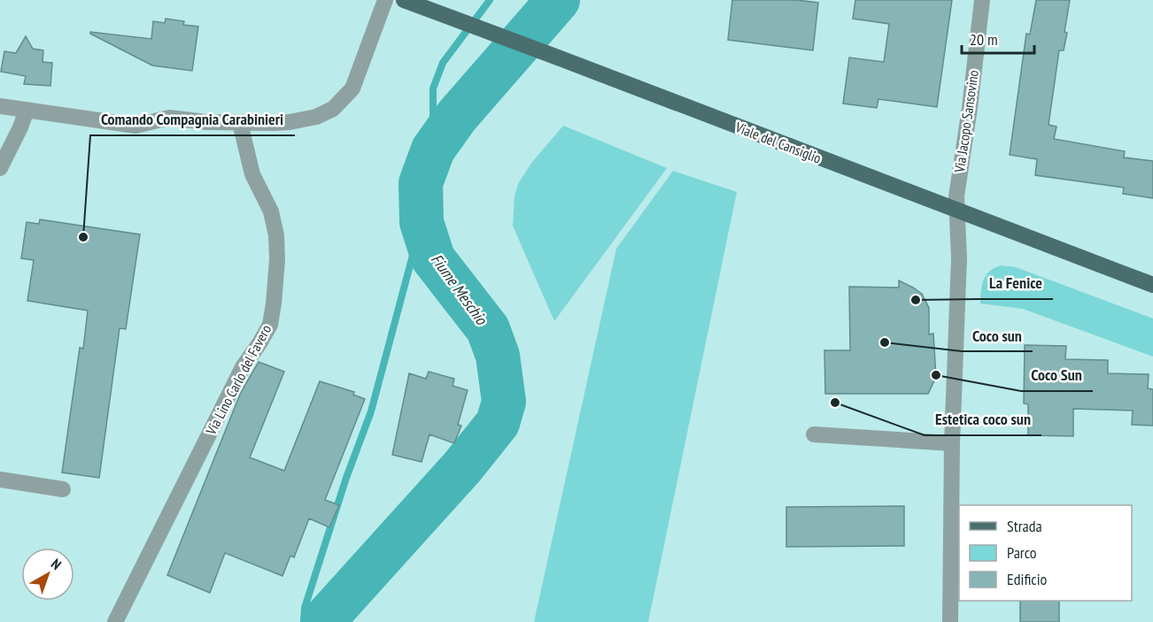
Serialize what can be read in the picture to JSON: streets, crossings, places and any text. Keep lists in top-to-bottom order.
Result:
{
  "streets": {
    "main road": ["Viale del Cansiglio"],
    "street": ["Via Jacopo Sansovino", "Via Lino Carlo del Favero"]
  },
  "crossings": [
    ["Via Jacopo Sansovino", "Viale del Cansiglio"]
  ],
  "water": ["Fiume Meschio"],
  "places": [
    "Comando Compagnia Carabinieri",
    "La Fenice",
    "Coco sun",
    "Coco Sun",
    "Estetica coco sun"
  ],
  "legend": ["Strada", "Parco", "Edificio"],
  "scale_bar": "20 m",
  "north": "top right"
}
